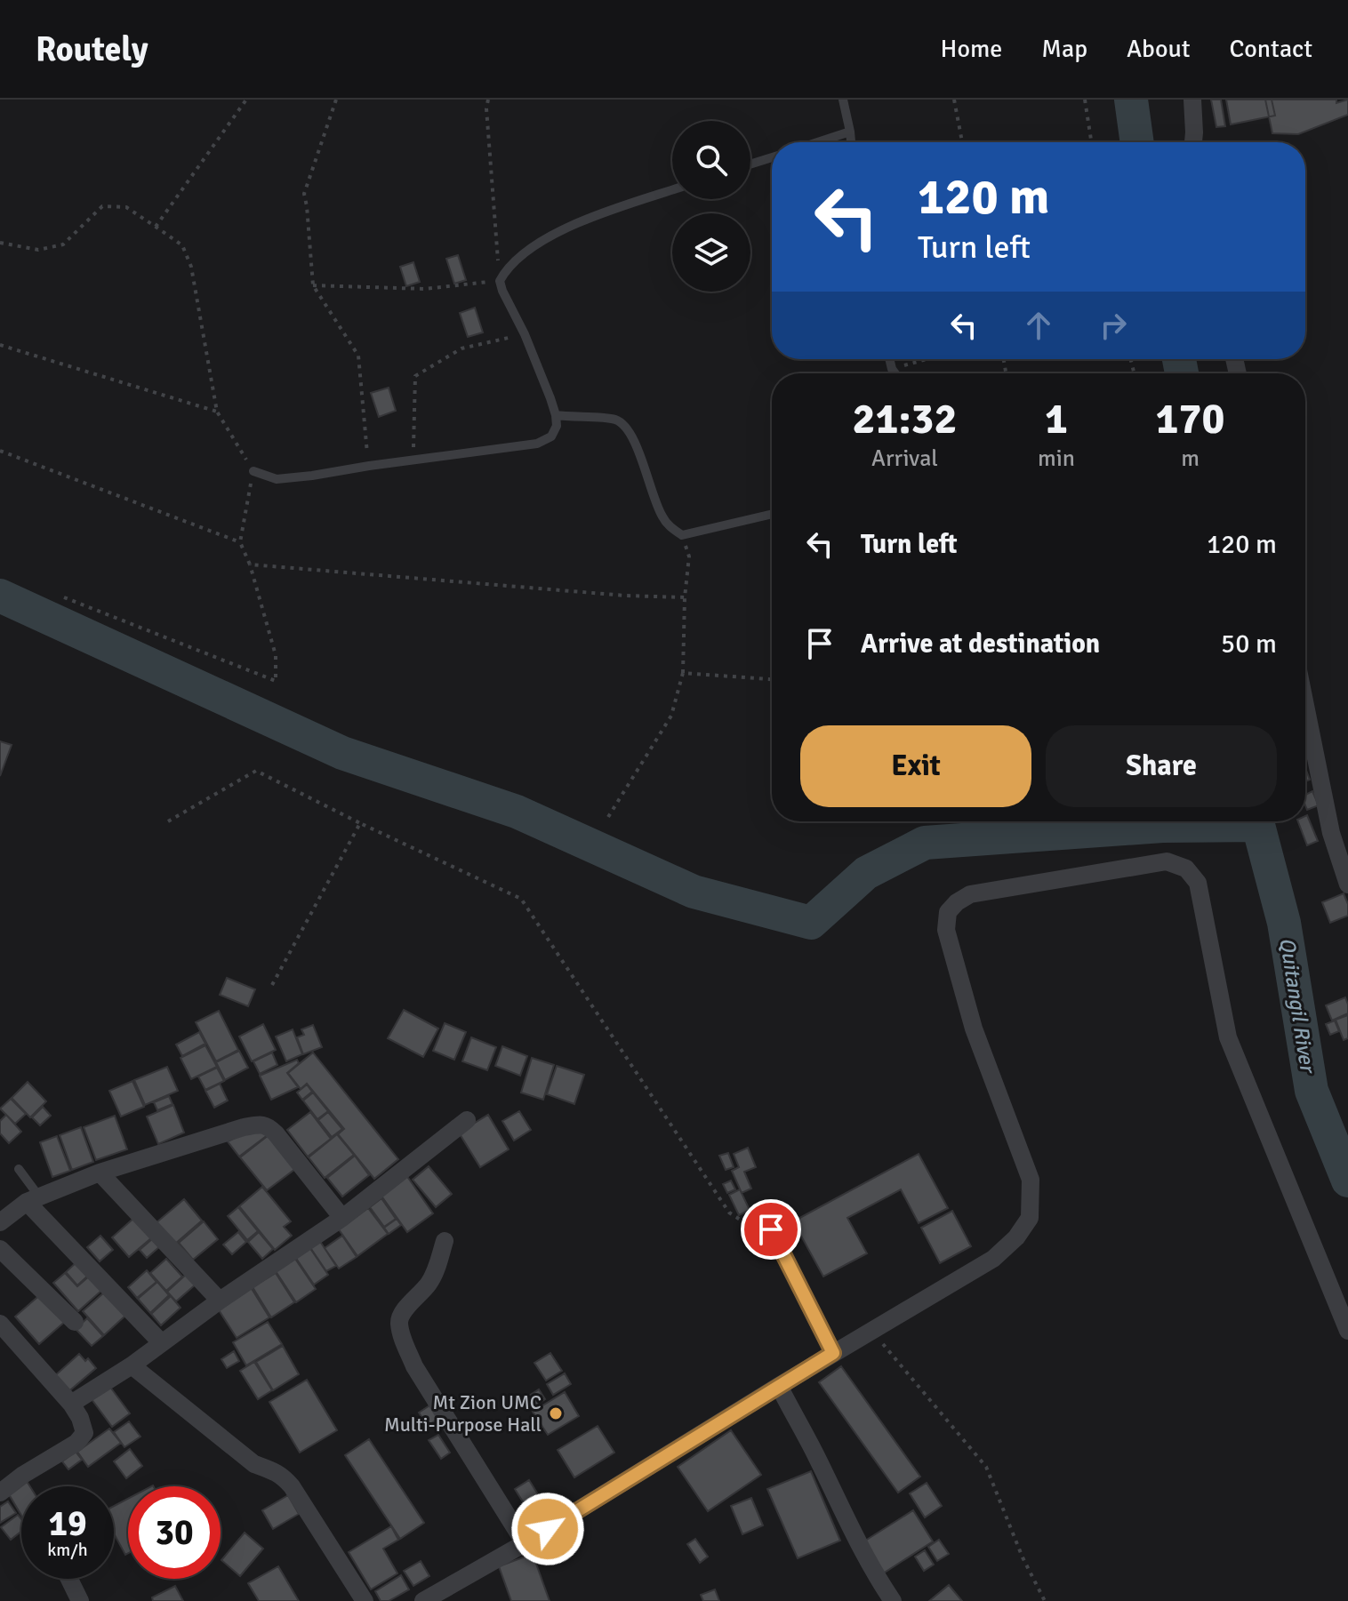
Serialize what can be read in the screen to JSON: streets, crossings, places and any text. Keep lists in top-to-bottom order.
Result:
{
  "water": ["Quitangil River"],
  "places": ["Mt Zion UMC Multi-Purpose Hall"],
  "page": {
    "header": "Routely",
    "nav": [
      "Home",
      "Map",
      "About",
      "Contact"
    ],
    "turn": ["120 m", "Turn left"],
    "eta": [
      "21:32",
      "Arrival",
      "1",
      "min",
      "170",
      "m"
    ],
    "list": [
      {
        "name": "Turn left",
        "value": "120 m"
      },
      {
        "name": "Arrive at destination",
        "value": "50 m"
      }
    ],
    "buttons": ["Exit", "Share"],
    "speed": "19 km/h",
    "limit": "30"
  }
}
